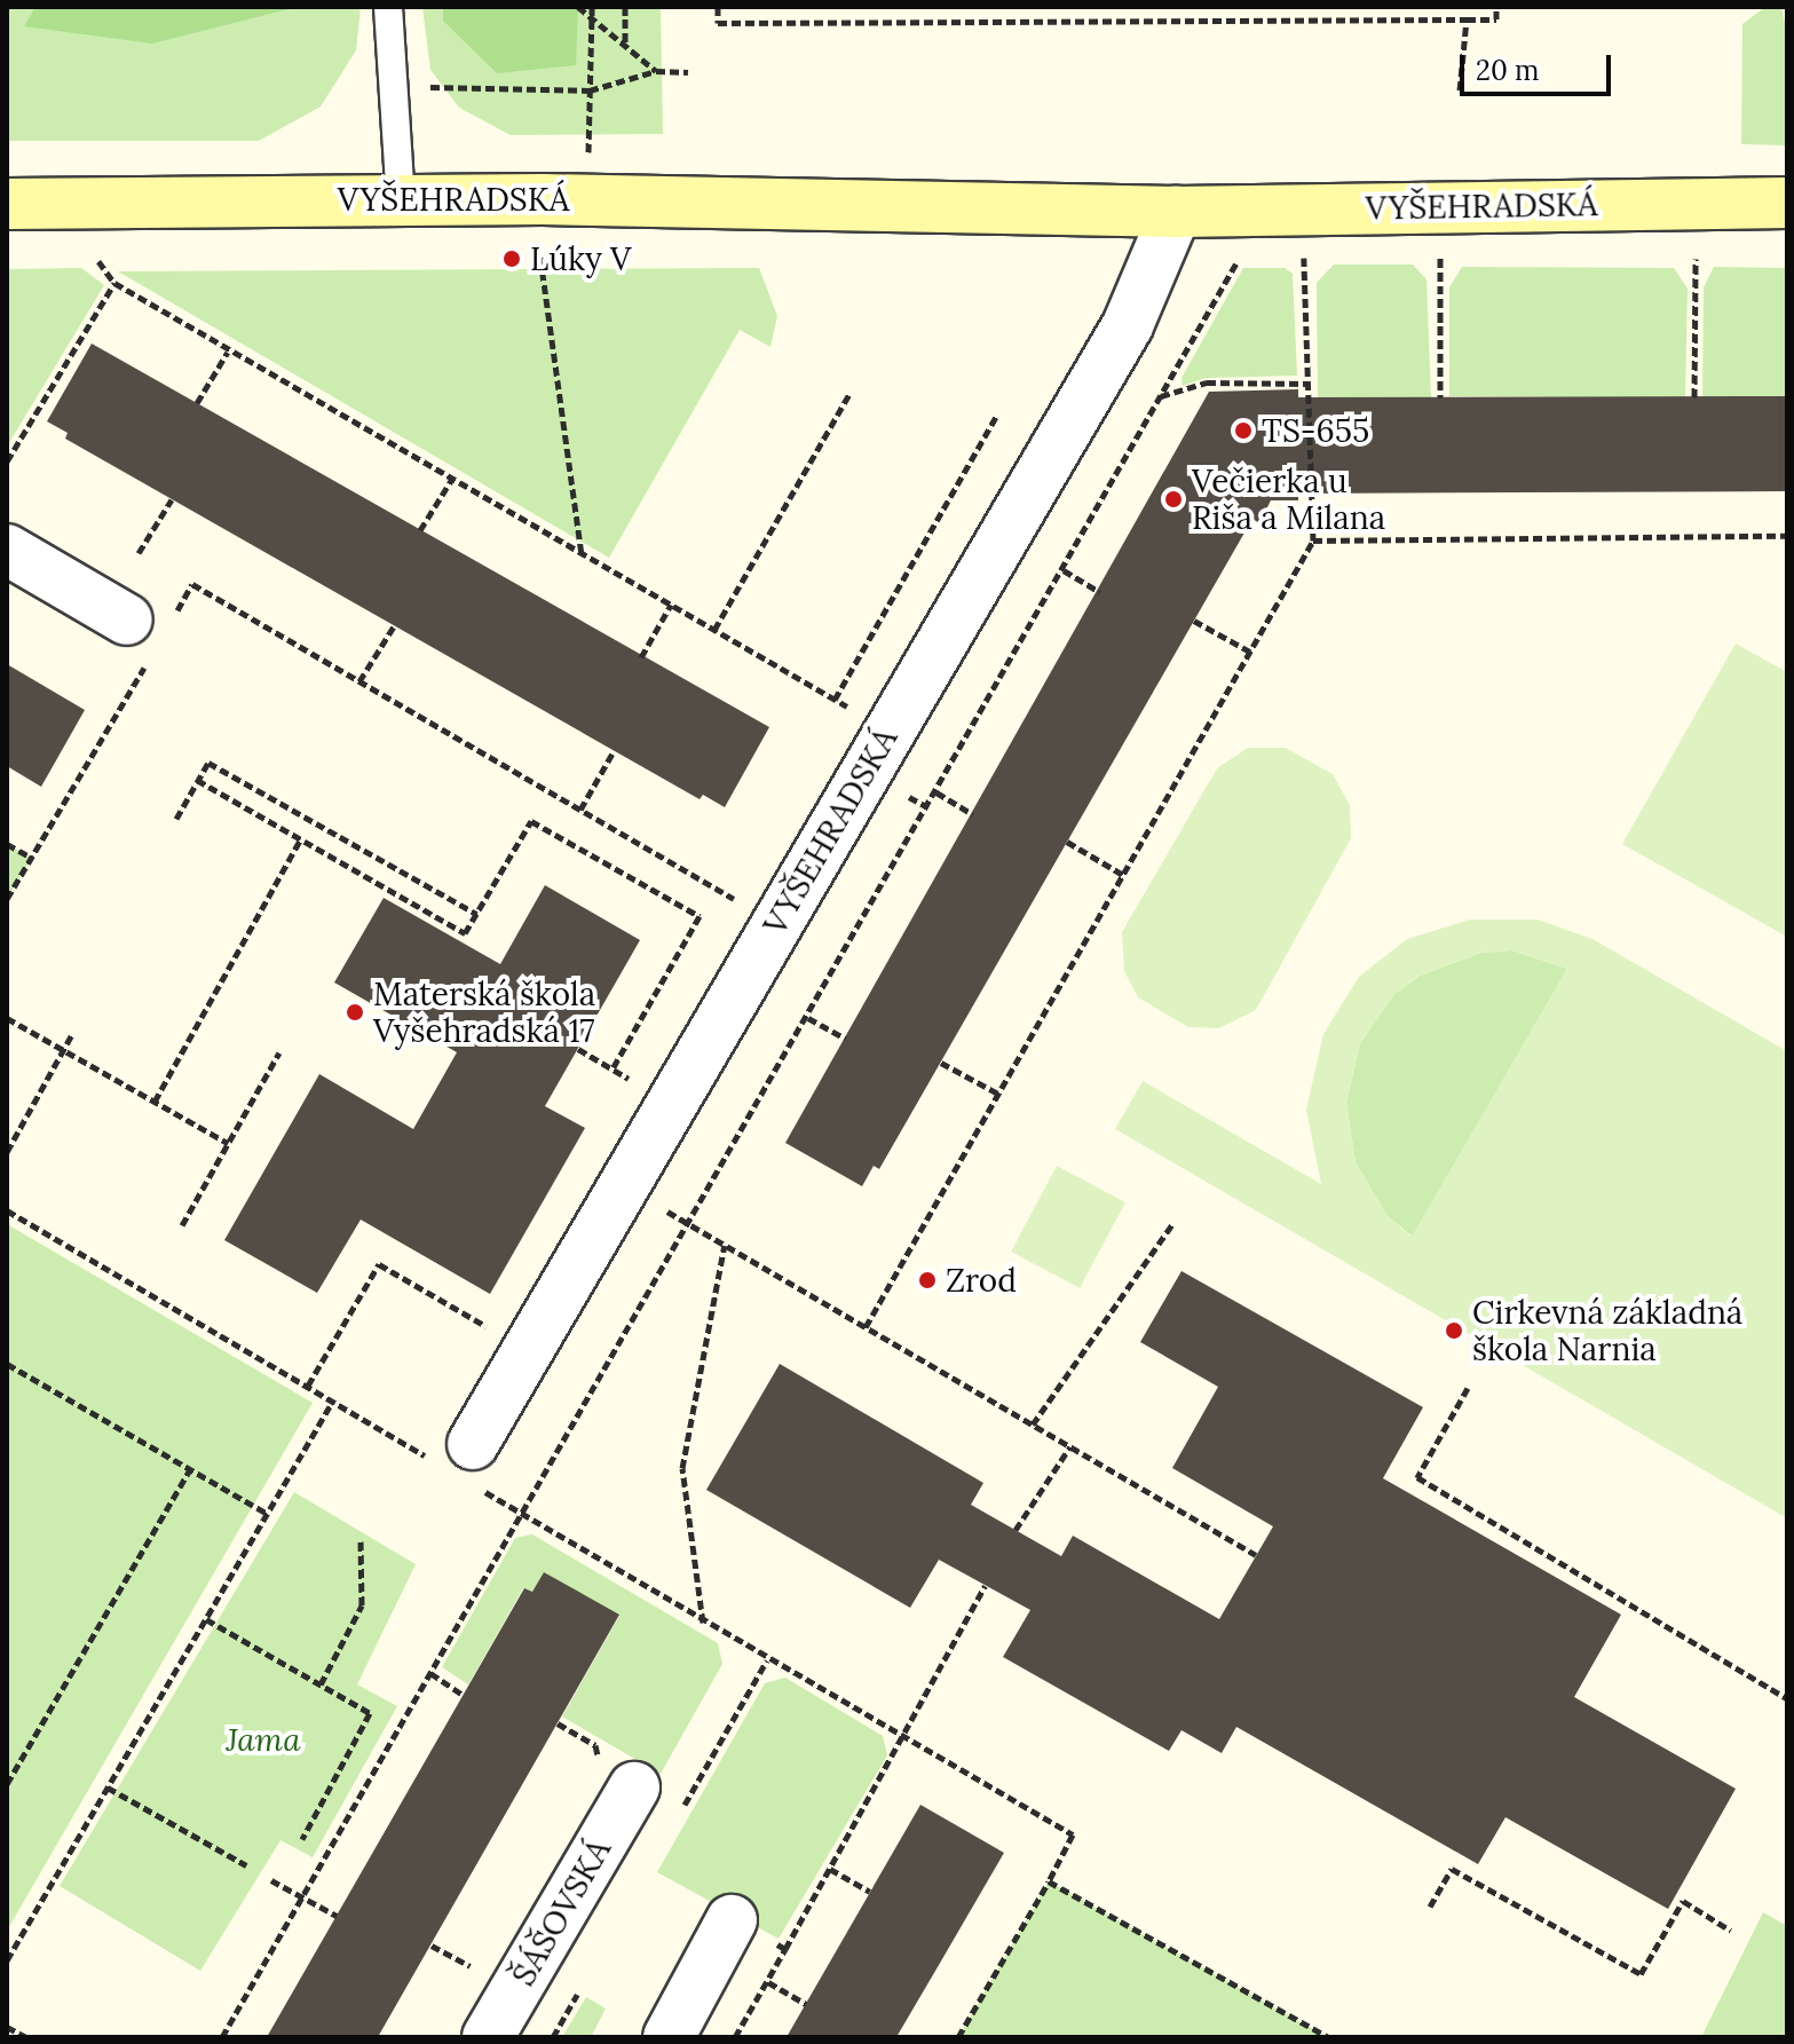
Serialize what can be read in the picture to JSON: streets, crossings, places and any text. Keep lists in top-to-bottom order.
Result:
{
  "streets": {
    "street": ["VYŠEHRADSKÁ", "ŠÁŠOVSKÁ"]
  },
  "parks": ["Jama"],
  "places": [
    "Lúky V",
    "TS-655",
    "Večierka u Riša a Milana",
    "Materská škola Vyšehradská 17",
    "Zrod",
    "Cirkevná základná škola Narnia"
  ],
  "scale_bar": "20 m"
}
